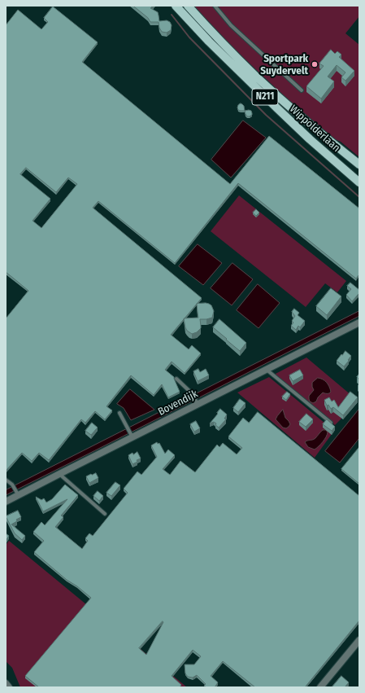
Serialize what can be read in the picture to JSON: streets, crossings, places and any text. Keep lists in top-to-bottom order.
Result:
{
  "streets": {
    "main road": ["N211", "Wippolderlaan"],
    "street": ["Bovendijk"]
  },
  "places": ["Sportpark Suydervelt"]
}
